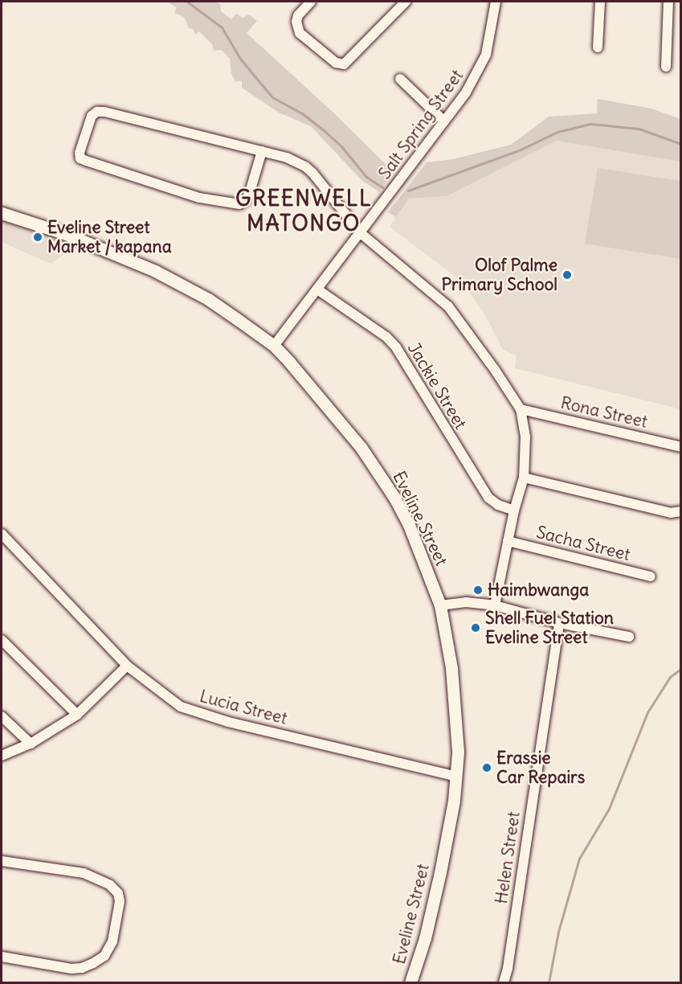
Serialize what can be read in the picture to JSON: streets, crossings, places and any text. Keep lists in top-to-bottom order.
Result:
{
  "streets": {
    "street": [
      "Salt Spring Street",
      "Jackie Street",
      "Rona Street",
      "Eveline Street",
      "Sacha Street",
      "Lucia Street",
      "Helen Street"
    ]
  },
  "crossings": [
    ["Salt Spring Street", "Jackie Street"],
    ["Salt Spring Street", "Eveline Street"],
    ["Eveline Street", "Lucia Street"]
  ],
  "districts": ["GREENWELL MATONGO"],
  "places": [
    "Eveline Street Market / kapana",
    "Olof Palme Primary School",
    "Haimbwanga",
    "Shell Fuel Station Eveline Street",
    "Erassie Car Repairs"
  ]
}
